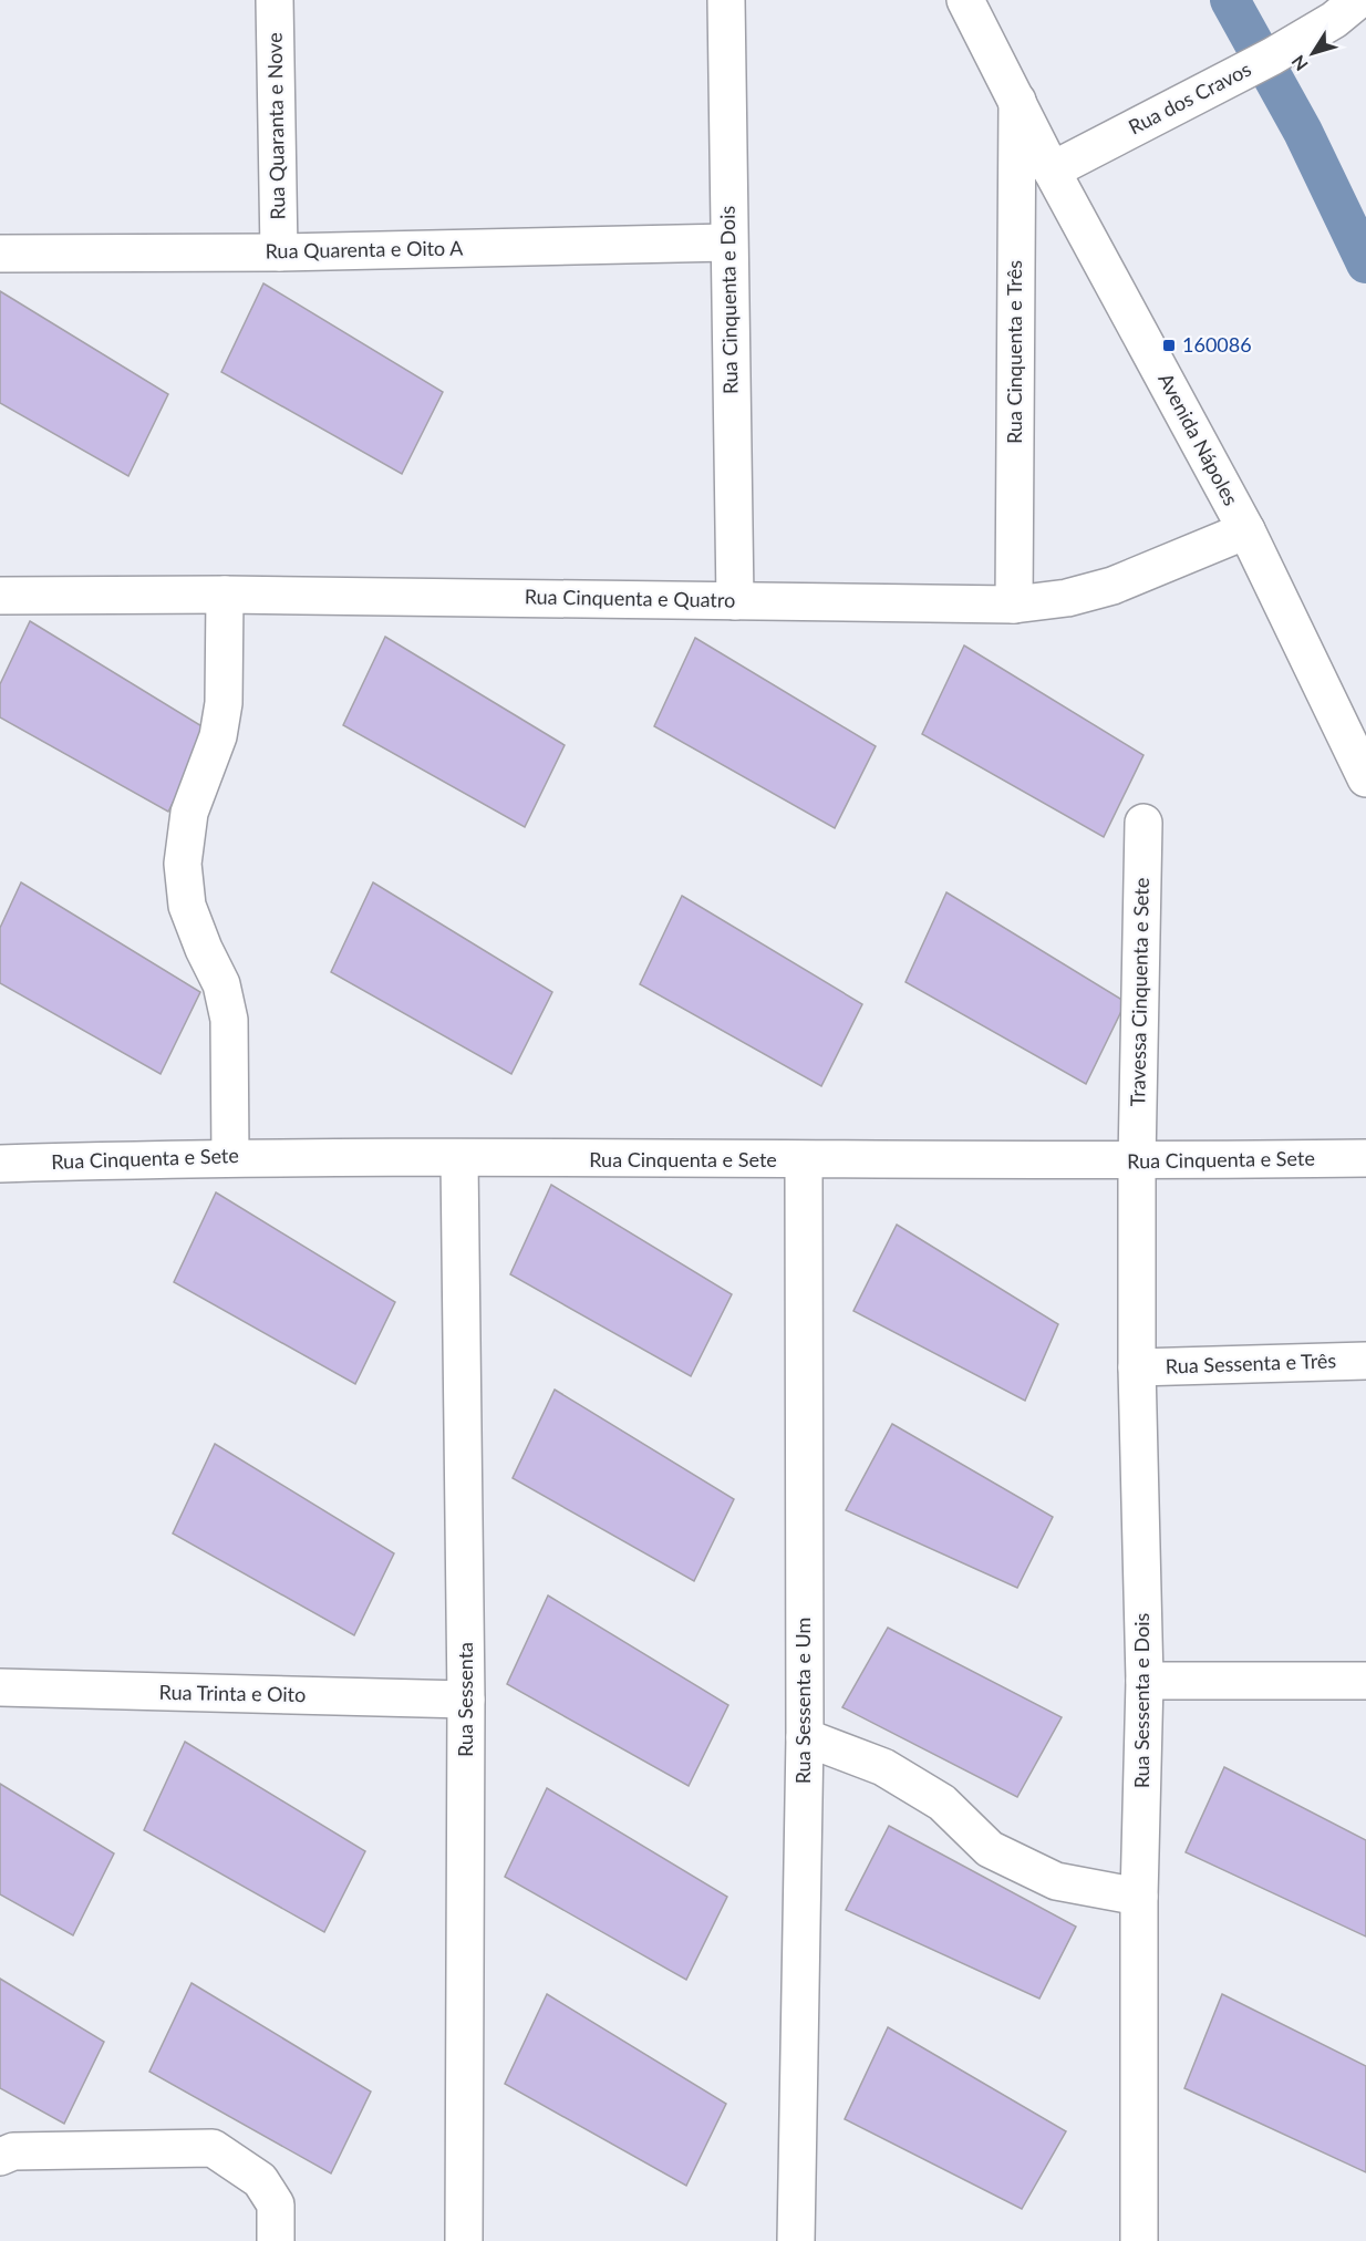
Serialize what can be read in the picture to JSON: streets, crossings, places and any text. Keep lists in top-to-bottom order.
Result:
{
  "streets": {
    "street": [
      "Rua dos Cravos",
      "Rua Quaranta e Nove",
      "Rua Quarenta e Oito A",
      "Rua Cinquenta e Dois",
      "Rua Cinquenta e Três",
      "Avenida Nápoles",
      "Rua Cinquenta e Quatro",
      "Travessa Cinquenta e Sete",
      "Rua Cinquenta e Sete",
      "Rua Sessenta e Três",
      "Rua Trinta e Oito",
      "Rua Sessenta",
      "Rua Sessenta e Um",
      "Rua Sessenta e Dois"
    ]
  },
  "crossings": [
    ["Rua dos Cravos", "Avenida Nápoles"],
    ["Rua Quaranta e Nove", "Rua Quarenta e Oito A"],
    ["Rua Quarenta e Oito A", "Rua Cinquenta e Dois"],
    ["Rua Cinquenta e Dois", "Rua Cinquenta e Quatro"],
    ["Rua Cinquenta e Três", "Avenida Nápoles"],
    ["Rua Cinquenta e Três", "Rua Cinquenta e Quatro"],
    ["Avenida Nápoles", "Rua Cinquenta e Quatro"],
    ["Travessa Cinquenta e Sete", "Rua Cinquenta e Sete"],
    ["Travessa Cinquenta e Sete", "Rua Sessenta e Dois"],
    ["Rua Cinquenta e Sete", "Rua Sessenta"],
    ["Rua Cinquenta e Sete", "Rua Sessenta e Um"],
    ["Rua Cinquenta e Sete", "Rua Sessenta e Dois"],
    ["Rua Sessenta e Três", "Rua Sessenta e Dois"],
    ["Rua Trinta e Oito", "Rua Sessenta"]
  ],
  "places": {
    "transit": ["160086"]
  },
  "north": "bottom left"
}
